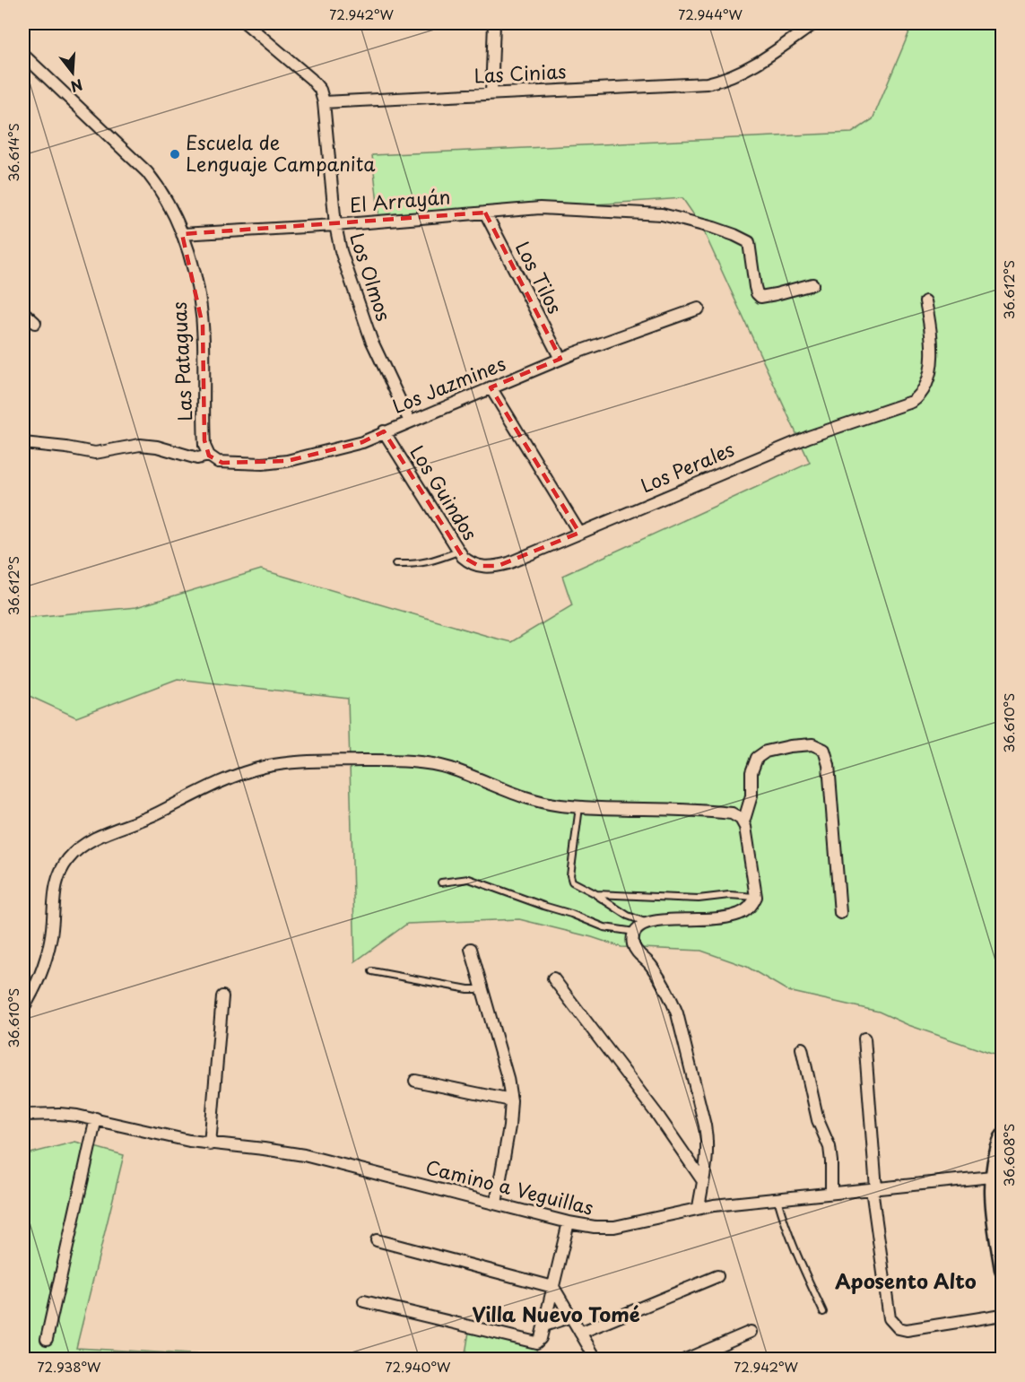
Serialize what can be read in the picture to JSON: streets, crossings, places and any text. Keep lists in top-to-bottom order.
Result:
{
  "streets": {
    "street": [
      "Las Cinias",
      "El Arrayán",
      "Los Olmos",
      "Los Tilos",
      "Las Pataguas",
      "Los Jazmines",
      "Los Perales",
      "Los Guindos",
      "Camino a Veguillas"
    ]
  },
  "crossings": [
    ["Las Cinias", "Los Olmos"],
    ["El Arrayán", "Los Olmos"],
    ["El Arrayán", "Los Tilos"],
    ["El Arrayán", "Las Pataguas"],
    ["Los Olmos", "Los Jazmines"],
    ["Los Tilos", "Los Jazmines"],
    ["Las Pataguas", "Los Jazmines"],
    ["Los Jazmines", "Los Guindos"],
    ["Los Perales", "Los Guindos"]
  ],
  "districts": ["Aposento Alto", "Villa Nuevo Tomé"],
  "places": ["Escuela de Lenguaje Campanita"],
  "north": "bottom",
  "coordinates": [
    "72.942°W",
    "72.944°W",
    "36.614°S",
    "36.612°S",
    "36.610°S",
    "36.608°S",
    "72.938°W",
    "72.940°W"
  ]
}
